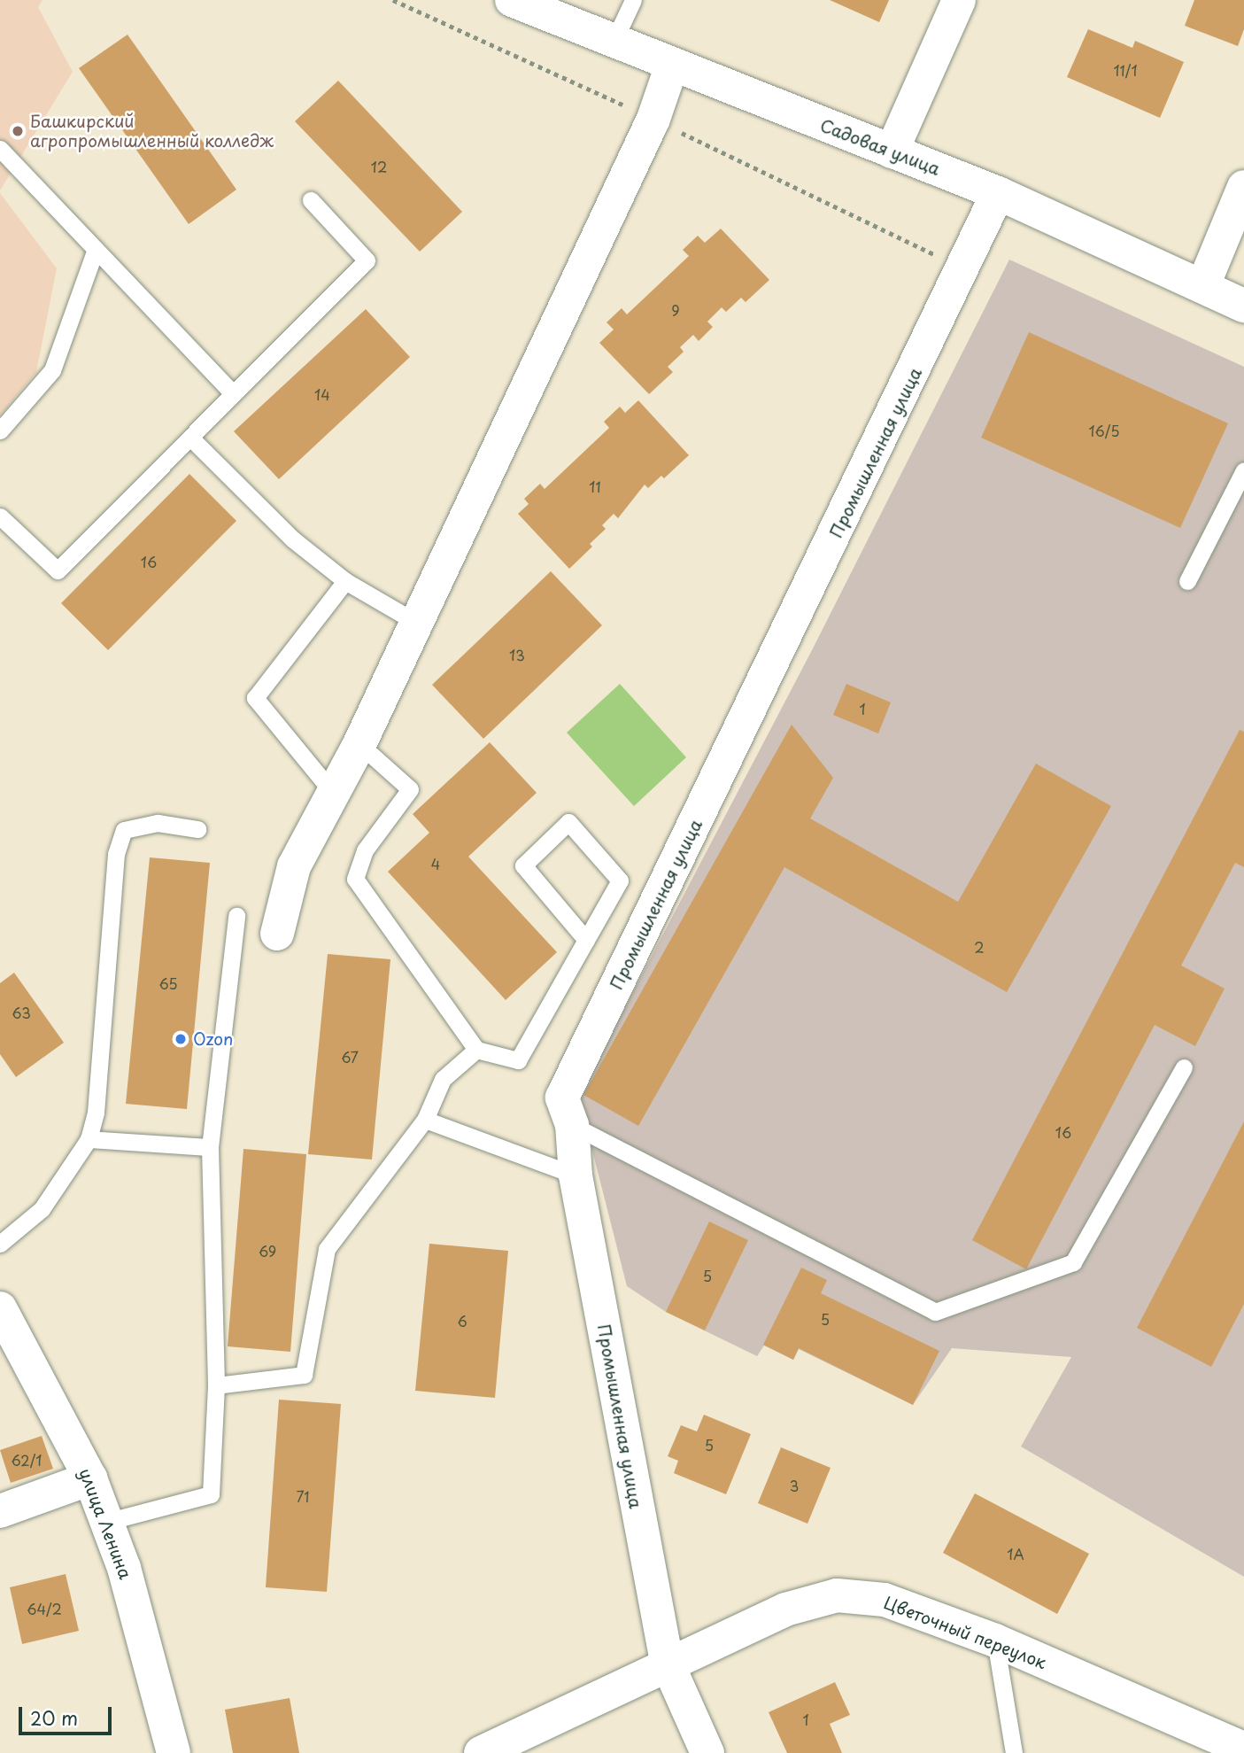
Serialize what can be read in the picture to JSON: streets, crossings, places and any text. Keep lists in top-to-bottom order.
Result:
{
  "streets": {
    "street": [
      "Садовая улица",
      "Промышленная улица",
      "улица Ленина",
      "Цветочный переулок"
    ]
  },
  "crossings": [
    ["Садовая улица", "Промышленная улица"],
    ["Промышленная улица", "Цветочный переулок"]
  ],
  "places": ["Башкирский агропромышленный колледж", "Ozon"],
  "house_numbers": [
    "11/1",
    "12",
    "9",
    "14",
    "16/5",
    "11",
    "16",
    "13",
    "1",
    "4",
    "2",
    "65",
    "63",
    "67",
    "16",
    "69",
    "5",
    "5",
    "6",
    "5",
    "62/1",
    "3",
    "71",
    "1А",
    "64/2",
    "1"
  ],
  "scale_bar": "20 m"
}
